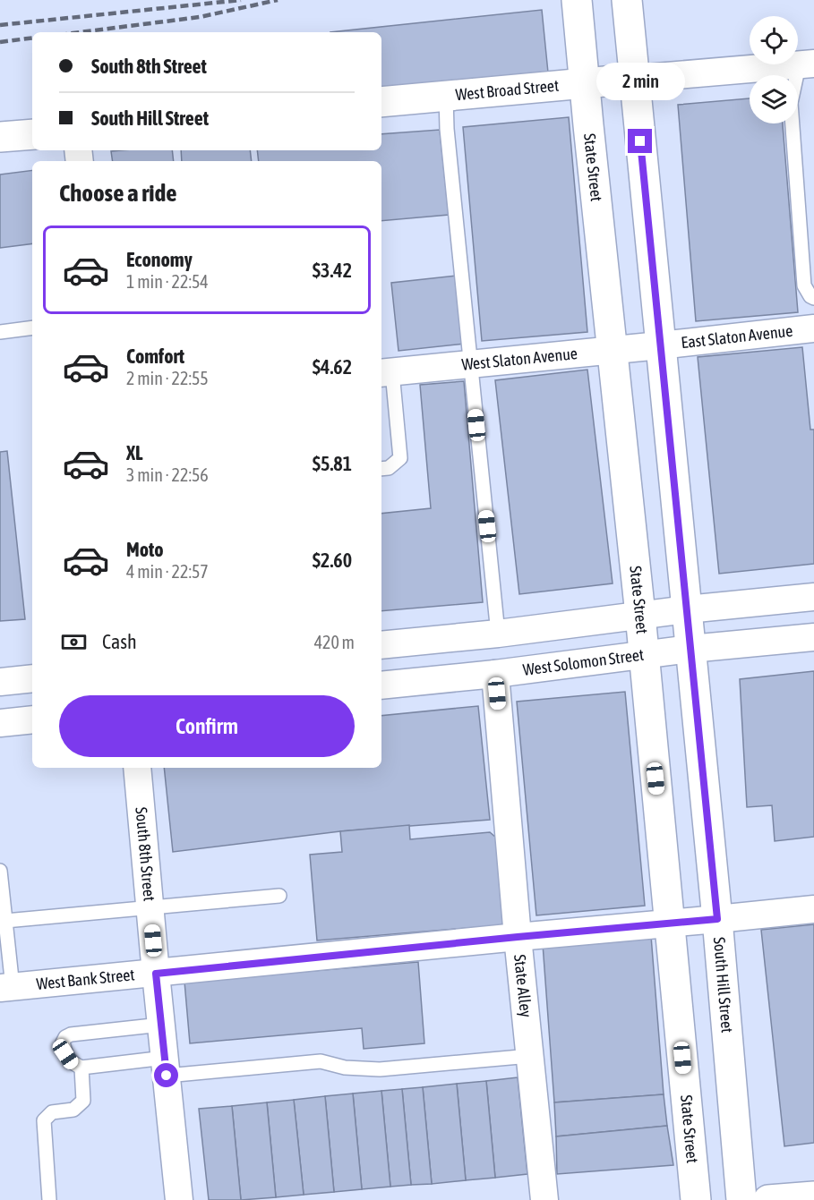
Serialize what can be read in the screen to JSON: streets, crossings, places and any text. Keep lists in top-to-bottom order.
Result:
{
  "streets": {
    "main road": ["West Broad Street", "State Street", "South Hill Street"],
    "street": [
      "East Slaton Avenue",
      "West Slaton Avenue",
      "West Solomon Street",
      "South 8th Street",
      "West Bank Street",
      "State Alley"
    ]
  },
  "crossings": [
    ["West Broad Street", "State Street"],
    ["West Broad Street", "South Hill Street"],
    ["State Street", "West Slaton Avenue"],
    ["State Street", "West Solomon Street"],
    ["State Street", "West Bank Street"],
    ["East Slaton Avenue", "West Slaton Avenue"],
    ["East Slaton Avenue", "South Hill Street"],
    ["West Slaton Avenue", "South Hill Street"],
    ["West Solomon Street", "South Hill Street"],
    ["West Solomon Street", "State Alley"],
    ["South 8th Street", "West Bank Street"],
    ["West Bank Street", "South Hill Street"],
    ["West Bank Street", "State Alley"]
  ],
  "page": {
    "banner": ["South 8th Street", "South Hill Street"],
    "bubble": "2 min",
    "heading": "Choose a ride",
    "list": [
      {
        "name": "Economy",
        "note": "1 min · 22:54",
        "value": "$3.42"
      },
      {
        "name": "Comfort",
        "note": "2 min · 22:55",
        "value": "$4.62"
      },
      {
        "name": "XL",
        "note": "3 min · 22:56",
        "value": "$5.81"
      },
      {
        "name": "Moto",
        "note": "4 min · 22:57",
        "value": "$2.60"
      }
    ],
    "pay": ["Cash", "420 m"],
    "buttons": "Confirm"
  }
}
